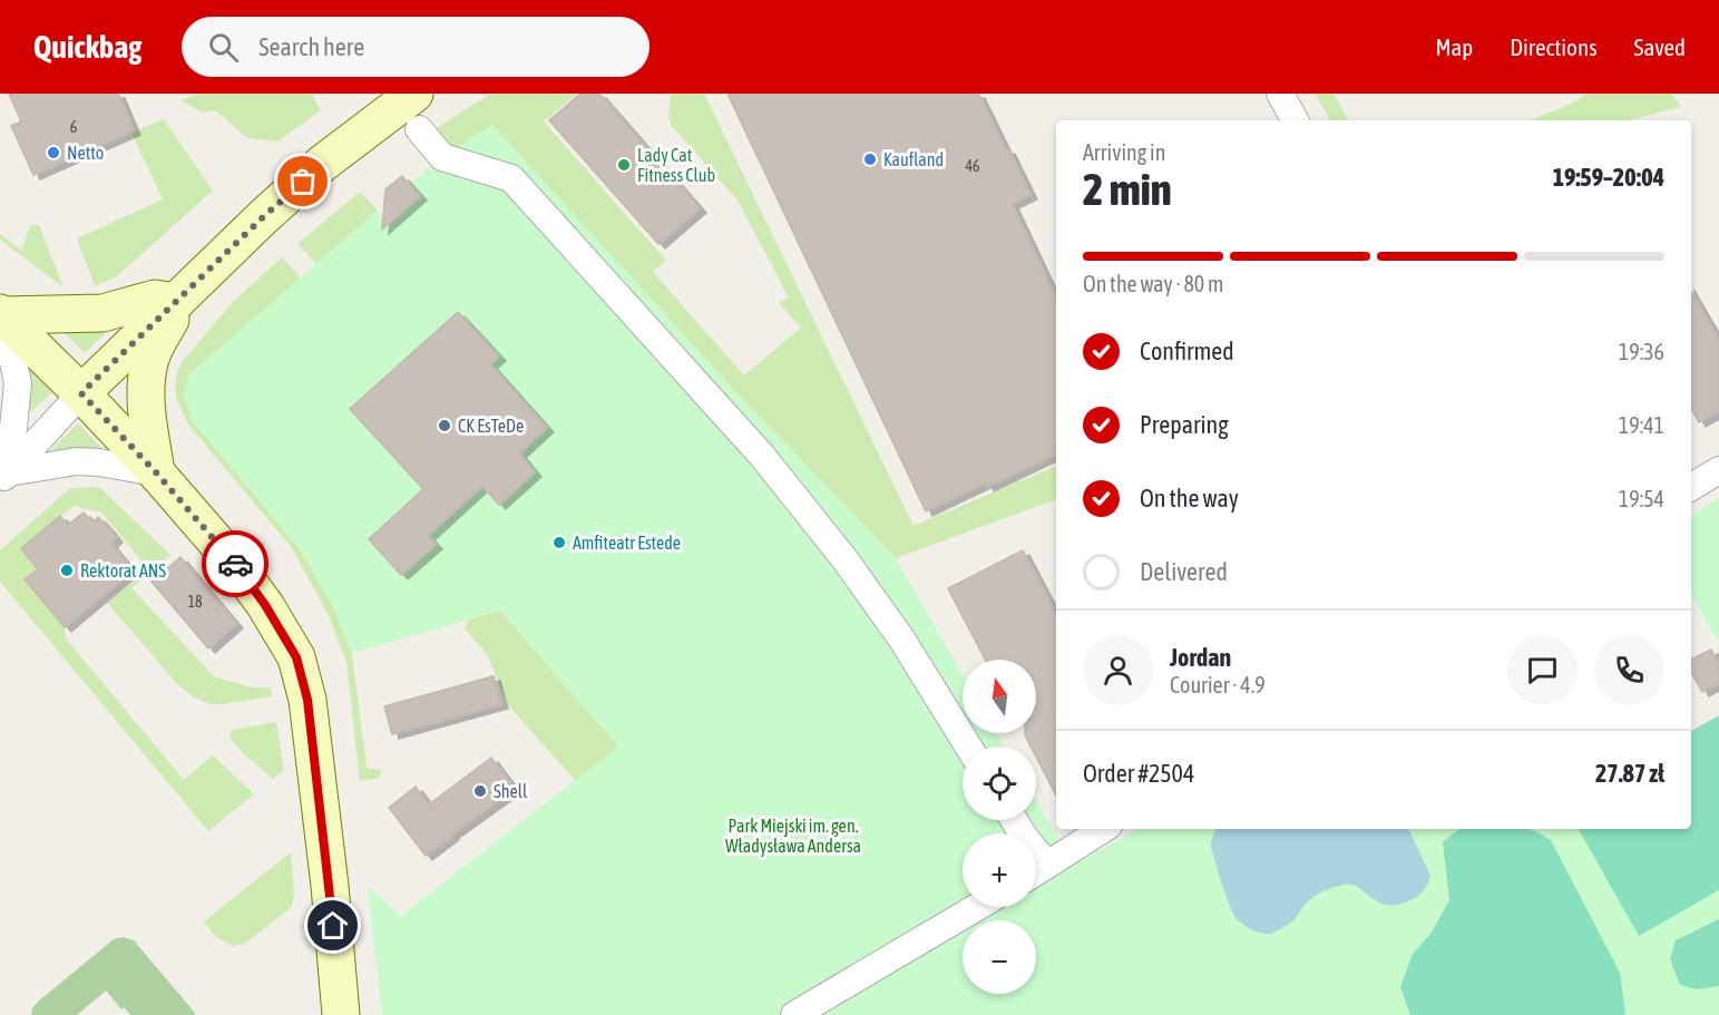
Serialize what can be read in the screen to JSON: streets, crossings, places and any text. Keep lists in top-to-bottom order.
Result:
{
  "parks": ["Park Miejski im. gen. Władysława Andersa"],
  "places": [
    "Netto",
    "Kaufland",
    "Lady Cat Fitness Club",
    "CK EsTeDe",
    "Amfiteatr Estede",
    "Rektorat ANS",
    "Shell"
  ],
  "house_numbers": ["6", "46", "18"],
  "north": "top",
  "page": {
    "header": "Quickbag",
    "search": "Search here",
    "nav": ["Map", "Directions", "Saved"],
    "heading": ["2 min", "Arriving in", "19:59–20:04"],
    "panel": [
      "Jordan",
      "Courier · 4.9",
      "Order #2504",
      "27.87 zł"
    ],
    "bar": "On the way · 80 m",
    "list": [
      ["Confirmed", "19:36"],
      ["Preparing", "19:41"],
      ["On the way", "19:54"],
      "Delivered"
    ],
    "map_buttons": ["+", "−"]
  }
}
